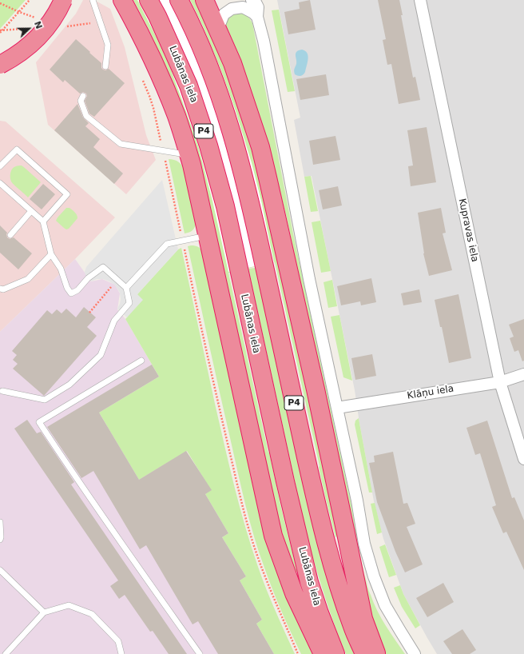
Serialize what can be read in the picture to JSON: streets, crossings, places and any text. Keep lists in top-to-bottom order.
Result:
{
  "streets": {
    "highway": ["Lubānas iela", "P4"],
    "street": ["Kupravas iela", "Klāņu iela"]
  },
  "crossings": [
    ["Kupravas iela", "Klāņu iela"]
  ],
  "north": "right"
}
